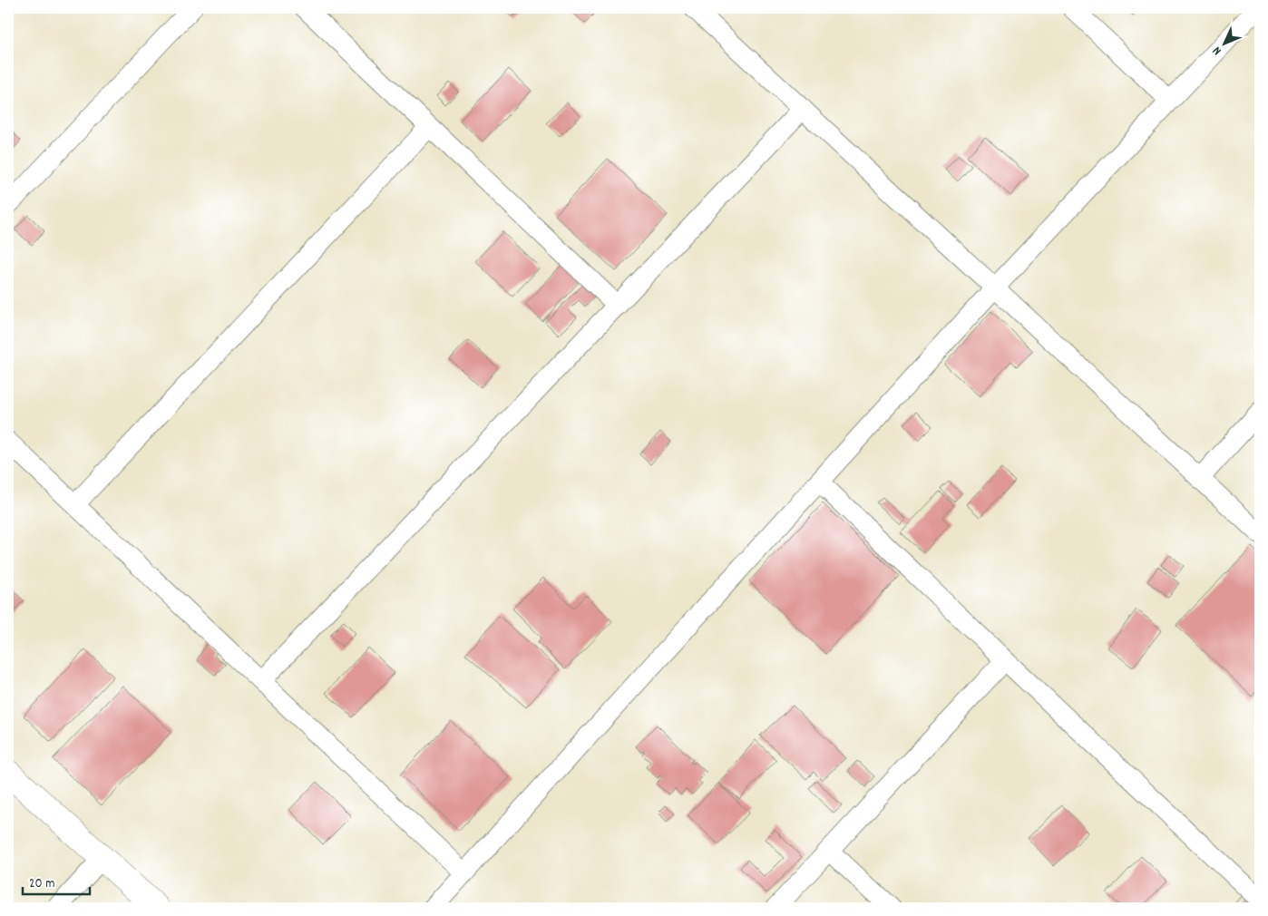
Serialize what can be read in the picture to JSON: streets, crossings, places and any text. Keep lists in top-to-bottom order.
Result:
{
  "scale_bar": "20 m",
  "north": "bottom left"
}
